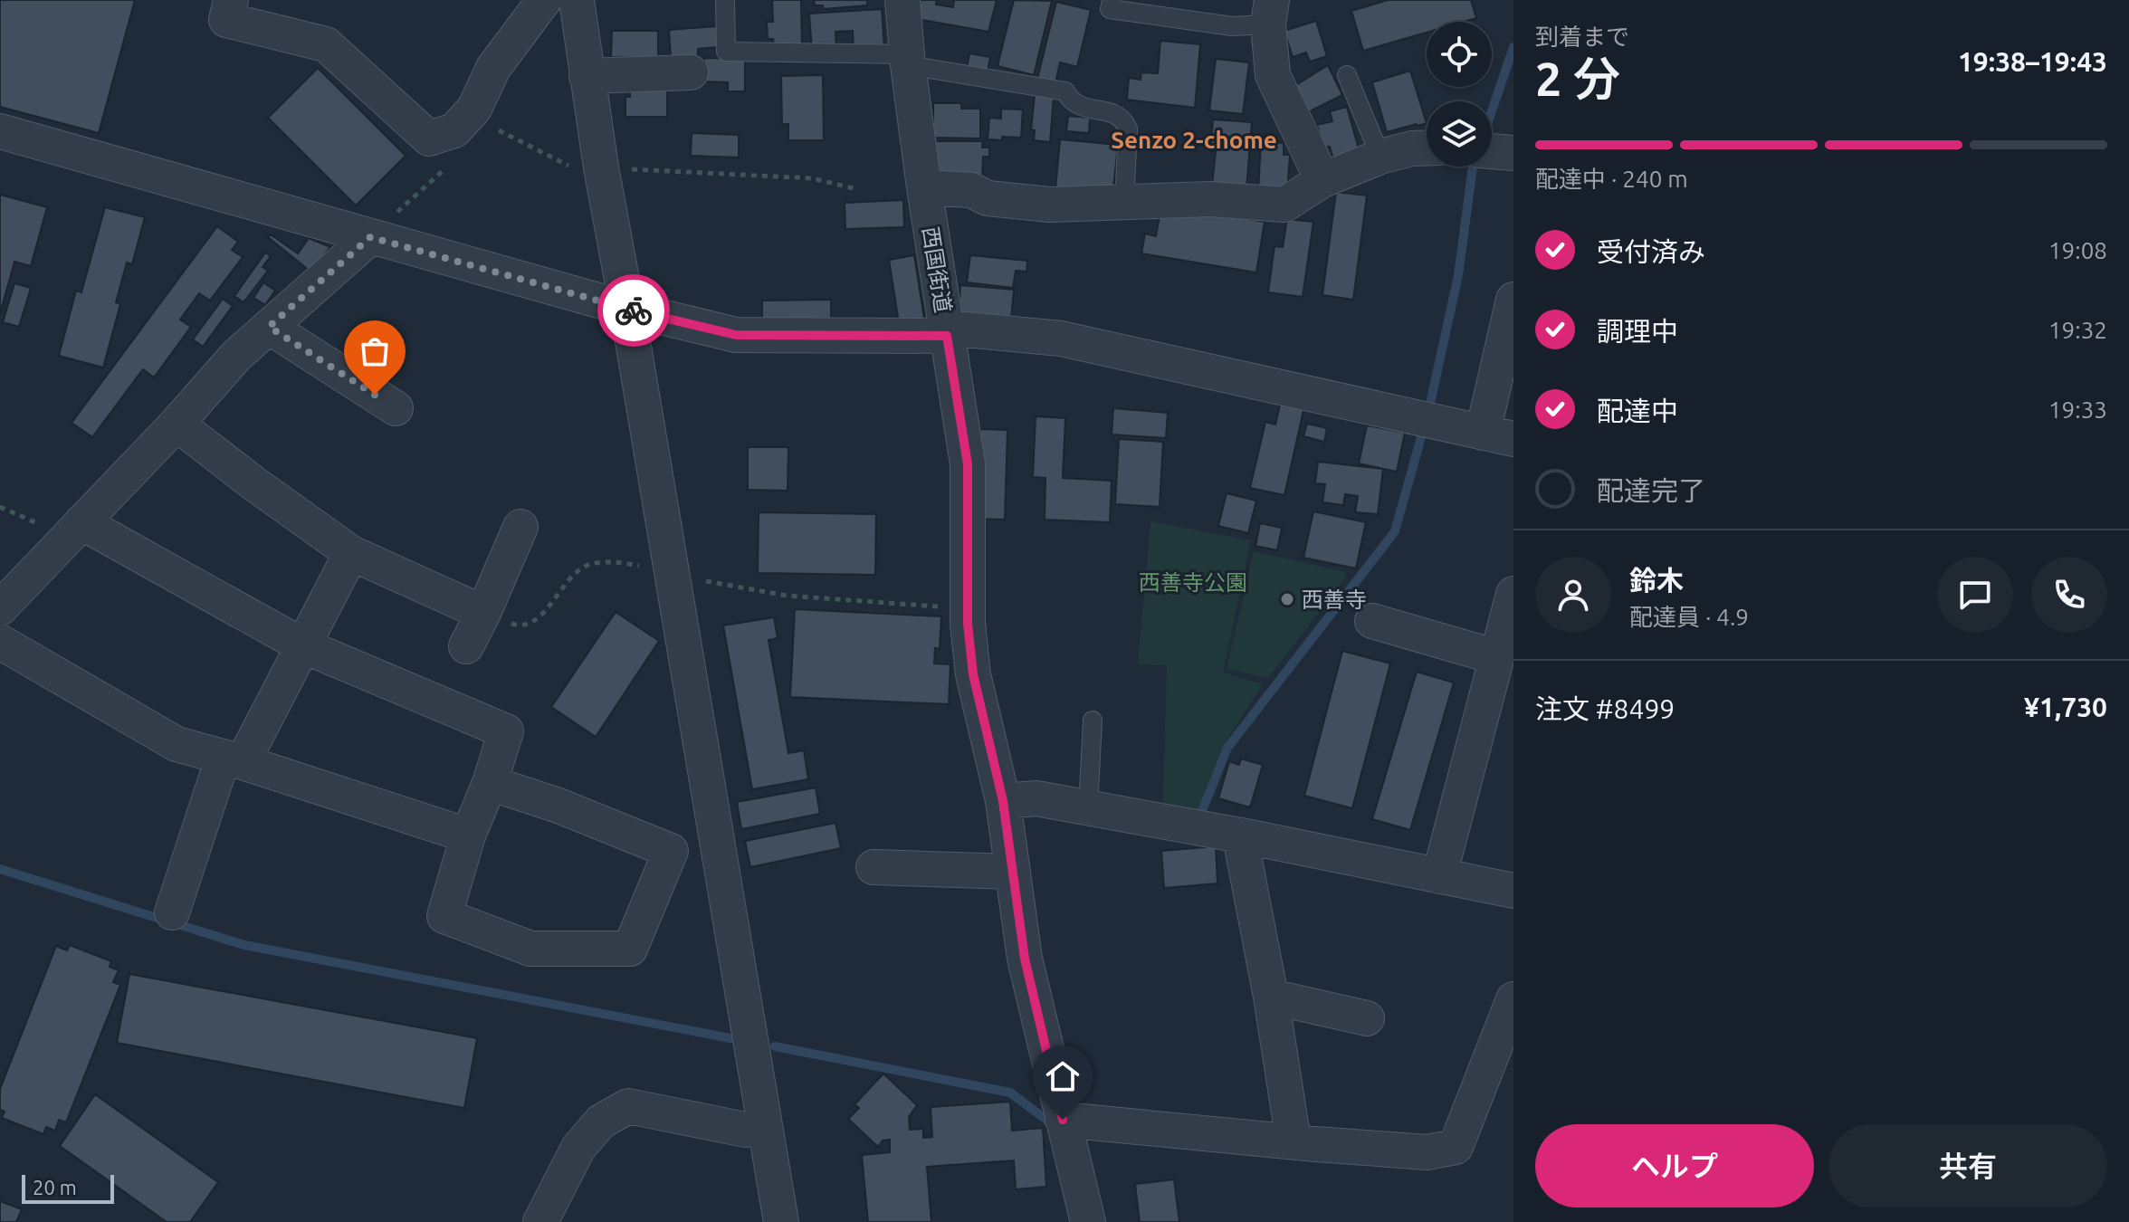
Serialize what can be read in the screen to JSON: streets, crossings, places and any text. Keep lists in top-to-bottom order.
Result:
{
  "streets": {
    "street": ["西国街道"]
  },
  "districts": ["Senzo 2-chome"],
  "parks": ["西善寺公園"],
  "places": ["西善寺"],
  "scale_bar": "20 m",
  "page": {
    "heading": ["2 分", "到着まで", "19:38–19:43"],
    "panel": [
      "鈴木",
      "配達員 · 4.9",
      "注文 #8499",
      "¥1,730"
    ],
    "bar": "配達中 · 240 m",
    "list": [
      ["受付済み", "19:08"],
      ["調理中", "19:32"],
      ["配達中", "19:33"],
      "配達完了"
    ],
    "buttons": ["ヘルプ", "共有"],
    "scale": "20 m"
  }
}
